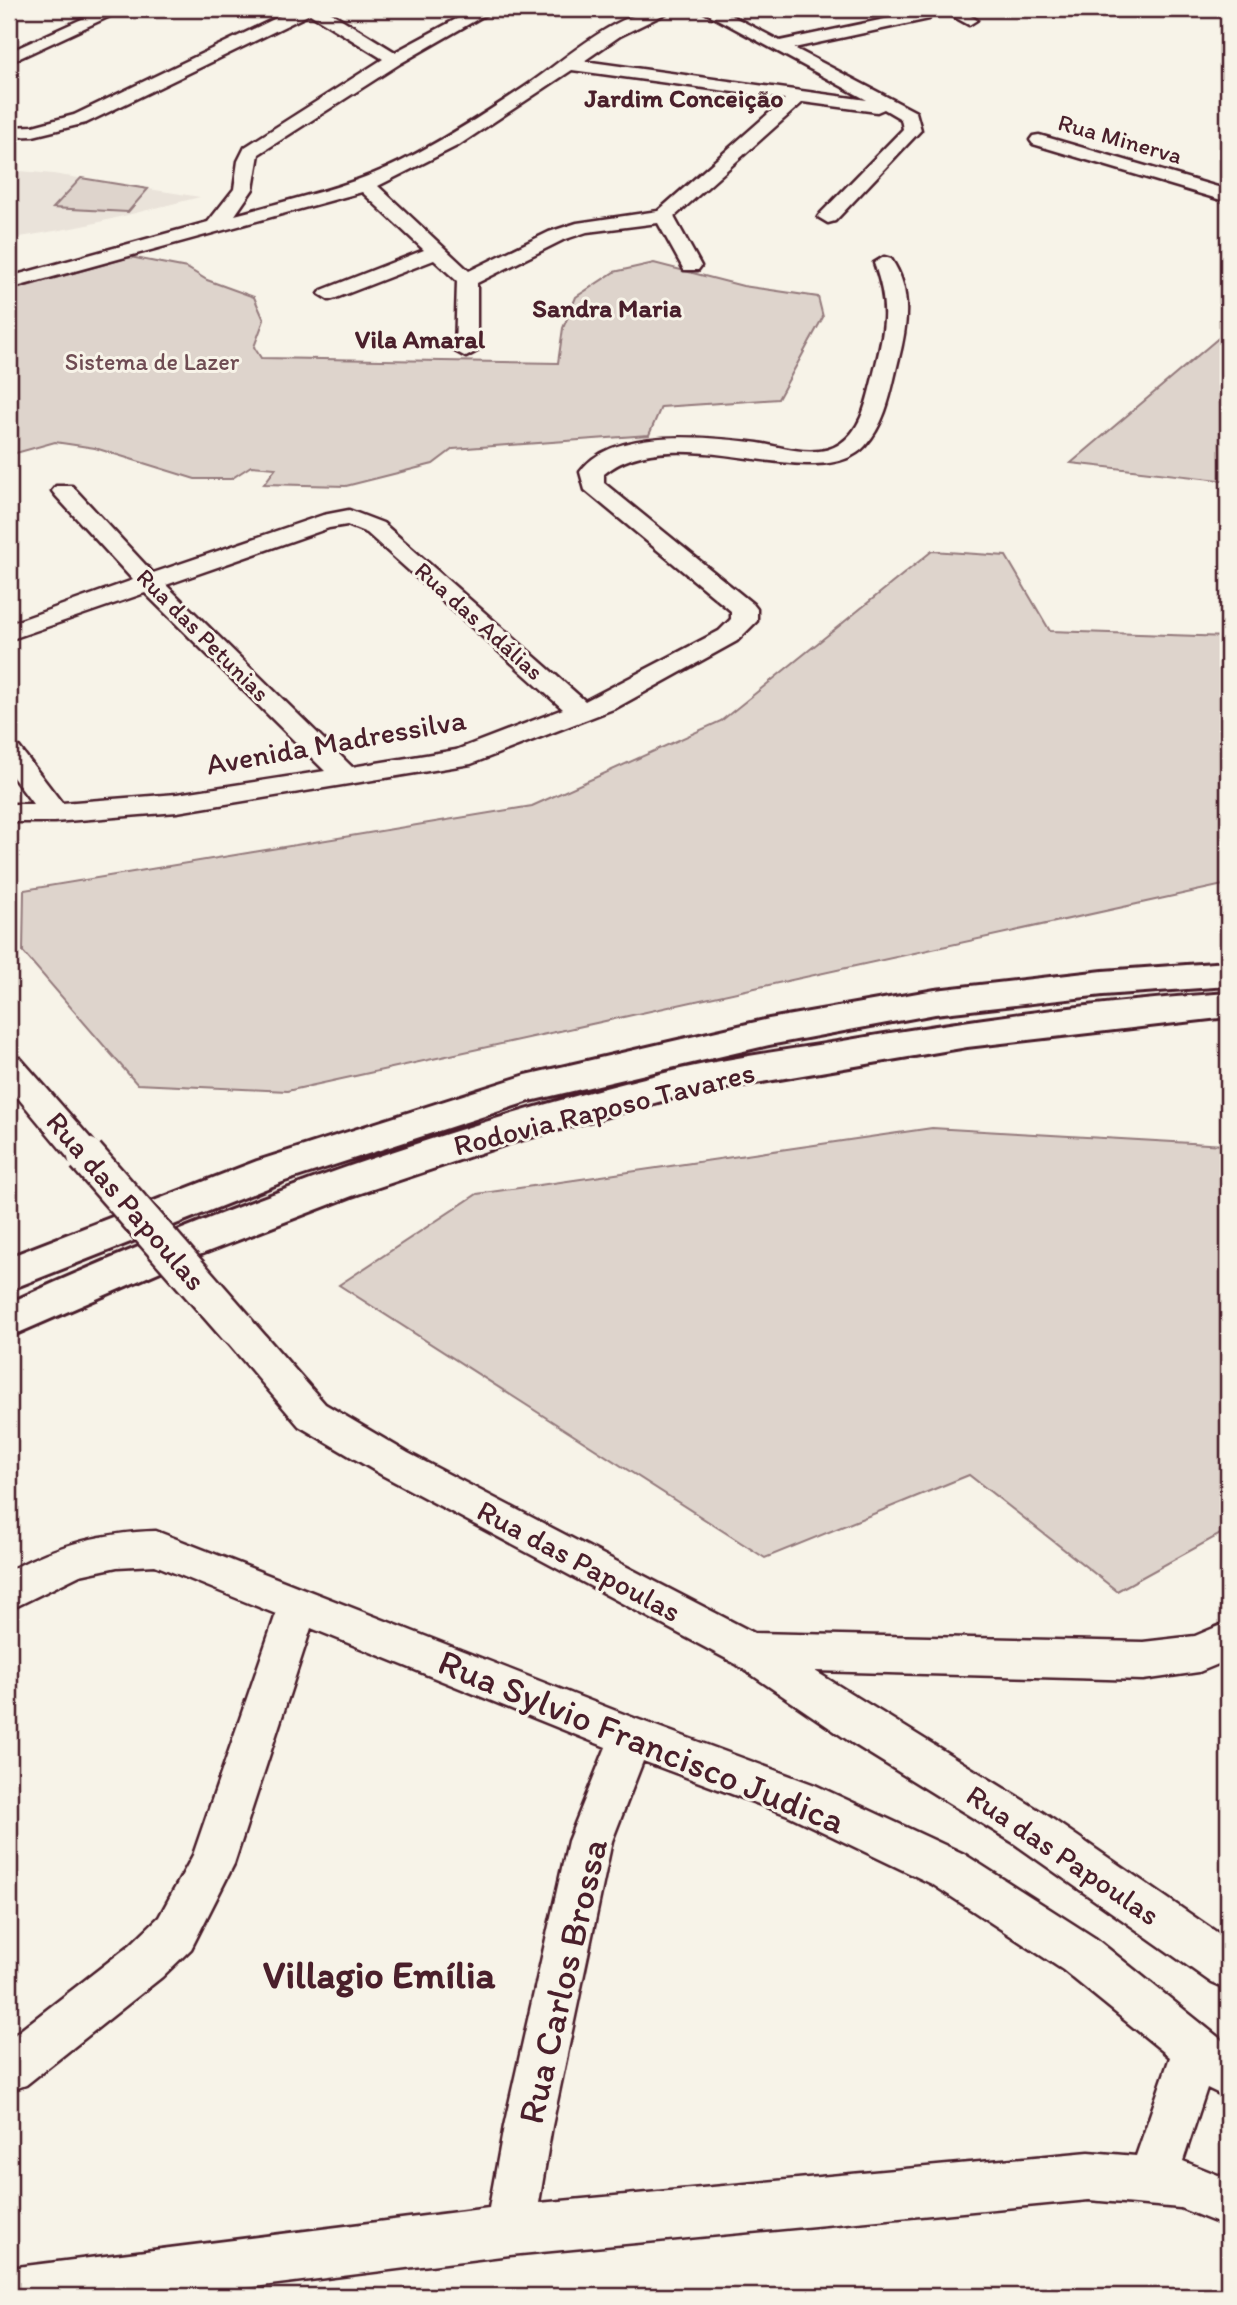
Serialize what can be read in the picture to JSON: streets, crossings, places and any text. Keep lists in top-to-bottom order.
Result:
{
  "streets": {
    "highway": ["Rodovia Raposo Tavares"],
    "street": [
      "Rua Minerva",
      "Rua das Adálias",
      "Rua das Petunias",
      "Avenida Madressilva",
      "Rua das Papoulas",
      "Rua Sylvio Francisco Judica",
      "Rua Carlos Brossa"
    ]
  },
  "crossings": [
    ["Rua das Adálias", "Rua das Petunias"],
    ["Rua das Adálias", "Avenida Madressilva"],
    ["Rua das Petunias", "Avenida Madressilva"],
    ["Rua Sylvio Francisco Judica", "Rua Carlos Brossa"]
  ],
  "districts": [
    "Jardim Conceição",
    "Sandra Maria",
    "Vila Amaral",
    "Villagio Emília"
  ],
  "parks": ["Sistema de Lazer"]
}
